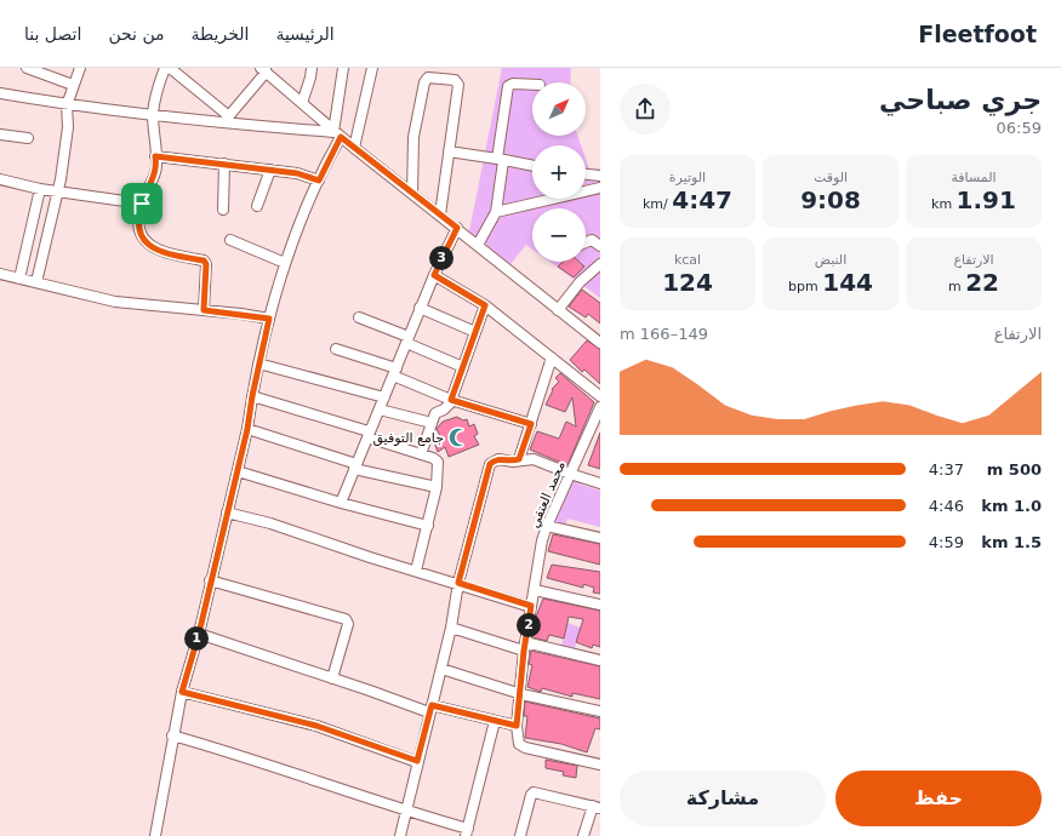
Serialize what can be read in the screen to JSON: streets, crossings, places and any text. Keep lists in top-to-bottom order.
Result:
{
  "streets": {
    "street": ["محمد العتقي"]
  },
  "places": {
    "mosque": ["جامع التوفيق"]
  },
  "north": "top right",
  "page": {
    "header": "Fleetfoot",
    "nav": [
      "الرئيسية",
      "الخريطة",
      "من نحن",
      "اتصل بنا"
    ],
    "heading": ["جري صباحي", "06:59"],
    "map_buttons": ["+", "−"],
    "stats": [
      ["المسافة", "1.91 km"],
      ["الوقت", "9:08"],
      ["الوتيرة", "4:47 /km"],
      ["الارتفاع", "22 m"],
      ["النبض", "144 bpm"],
      ["kcal", "124"]
    ],
    "pins": ["3", "2", "1"],
    "chart": ["الارتفاع", "149–166 m"],
    "list": [
      {
        "name": "500 m",
        "note": "4:37"
      },
      {
        "name": "1.0 km",
        "note": "4:46"
      },
      {
        "name": "1.5 km",
        "note": "4:59"
      }
    ],
    "buttons": ["حفظ", "مشاركة"]
  }
}
